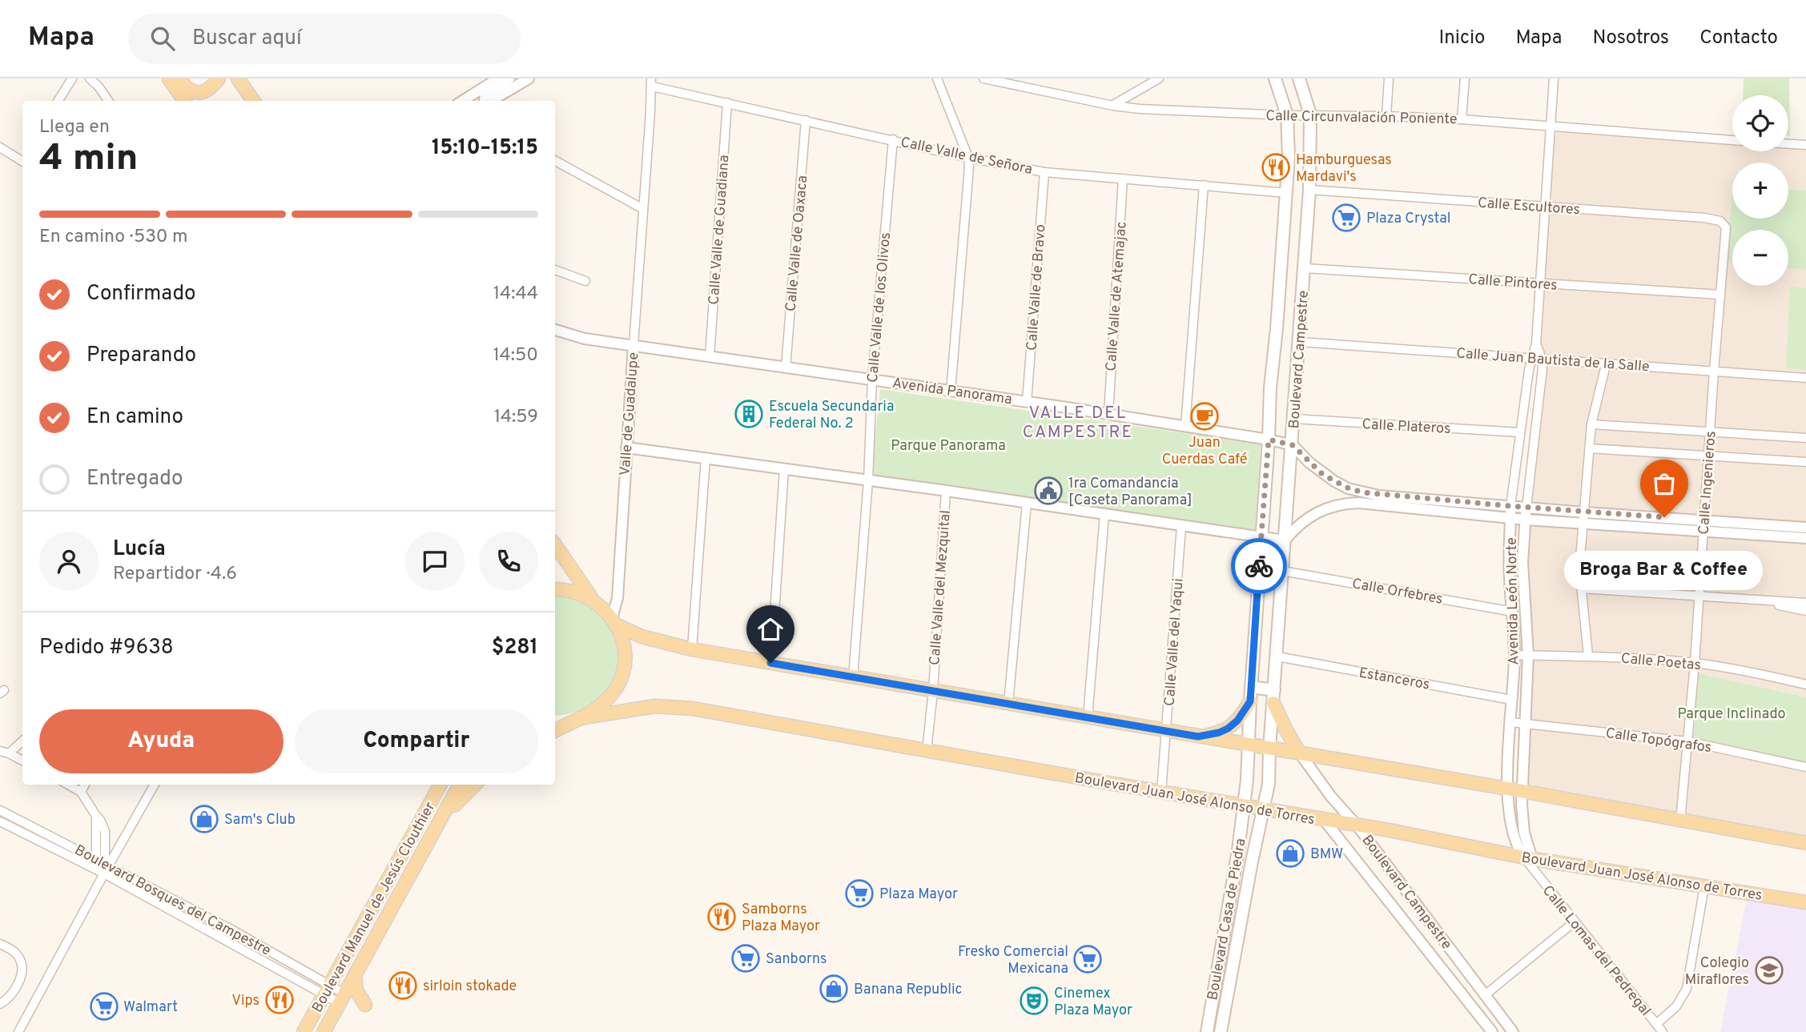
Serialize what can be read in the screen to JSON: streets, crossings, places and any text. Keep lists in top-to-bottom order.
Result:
{
  "streets": {
    "main road": [
      "Boulevard Campestre",
      "Boulevard Juan José Alonso de Torres",
      "Boulevard Manuel de Jesús Clouthier",
      "Boulevard Casa de Piedra"
    ],
    "street": [
      "Calle Circunvalación Poniente",
      "Calle Valle de Señora",
      "Calle Escultores",
      "Calle Valle de Guadiana",
      "Calle Valle de Oaxaca",
      "Calle Pintores",
      "Calle Valle de Bravo",
      "Calle Valle de Atemajac",
      "Calle Valle de los Olivos",
      "Calle Juan Bautista de la Salle",
      "Avenida Panorama",
      "Valle de Guadalupe",
      "Calle Plateros",
      "Calle Ingenieros",
      "Calle Valle del Mezquital",
      "Calle Orfebres",
      "Avenida León Norte",
      "Calle Valle del Yaqui",
      "Calle Poetas",
      "Estanceros",
      "Calle Topógrafos",
      "Boulevard Bosques del Campestre",
      "Calle Lomas del Pedregal"
    ]
  },
  "crossings": [
    ["Calle Circunvalación Poniente", "Boulevard Campestre"],
    ["Calle Circunvalación Poniente", "Avenida León Norte"],
    ["Calle Valle de Señora", "Calle Valle de Guadiana"],
    ["Calle Valle de Señora", "Calle Valle de Oaxaca"],
    ["Calle Valle de Señora", "Calle Valle de Bravo"],
    ["Calle Valle de Señora", "Calle Valle de Atemajac"],
    ["Calle Valle de Señora", "Calle Valle de los Olivos"],
    ["Calle Valle de Señora", "Boulevard Campestre"],
    ["Calle Valle de Señora", "Valle de Guadalupe"],
    ["Calle Escultores", "Boulevard Campestre"],
    ["Calle Escultores", "Calle Ingenieros"],
    ["Calle Escultores", "Avenida León Norte"],
    ["Calle Valle de Guadiana", "Avenida Panorama"],
    ["Calle Valle de Oaxaca", "Avenida Panorama"],
    ["Calle Pintores", "Boulevard Campestre"],
    ["Calle Pintores", "Calle Ingenieros"],
    ["Calle Pintores", "Avenida León Norte"],
    ["Calle Valle de Bravo", "Avenida Panorama"],
    ["Calle Valle de Atemajac", "Avenida Panorama"],
    ["Calle Valle de los Olivos", "Avenida Panorama"],
    ["Boulevard Campestre", "Calle Juan Bautista de la Salle"],
    ["Boulevard Campestre", "Avenida Panorama"],
    ["Boulevard Campestre", "Calle Plateros"],
    ["Boulevard Campestre", "Calle Orfebres"],
    ["Boulevard Campestre", "Estanceros"],
    ["Boulevard Campestre", "Boulevard Juan José Alonso de Torres"],
    ["Boulevard Campestre", "Boulevard Casa de Piedra"],
    ["Calle Juan Bautista de la Salle", "Calle Ingenieros"],
    ["Calle Juan Bautista de la Salle", "Avenida León Norte"],
    ["Avenida Panorama", "Valle de Guadalupe"],
    ["Calle Plateros", "Avenida León Norte"],
    ["Calle Ingenieros", "Calle Poetas"],
    ["Calle Ingenieros", "Calle Topógrafos"],
    ["Calle Valle del Mezquital", "Boulevard Juan José Alonso de Torres"],
    ["Calle Orfebres", "Avenida León Norte"],
    ["Avenida León Norte", "Calle Poetas"],
    ["Avenida León Norte", "Estanceros"],
    ["Avenida León Norte", "Calle Topógrafos"],
    ["Avenida León Norte", "Boulevard Juan José Alonso de Torres"],
    ["Avenida León Norte", "Calle Lomas del Pedregal"],
    ["Calle Valle del Yaqui", "Boulevard Juan José Alonso de Torres"],
    ["Boulevard Juan José Alonso de Torres", "Boulevard Casa de Piedra"],
    ["Boulevard Juan José Alonso de Torres", "Calle Lomas del Pedregal"],
    ["Boulevard Bosques del Campestre", "Boulevard Manuel de Jesús Clouthier"]
  ],
  "districts": ["VALLE DEL CAMPESTRE"],
  "parks": ["Parque Panorama", "Parque Inclinado"],
  "places": {
    "restaurant": [
      "Hamburguesas Mardavi's",
      "Samborns Plaza Mayor",
      "sirloin stokade",
      "Vips"
    ],
    "supermarket": [
      "Plaza Crystal",
      "Plaza Mayor",
      "Sanborns",
      "Fresko Comercial Mexicana",
      "Walmart"
    ],
    "building": ["Escuela Secundaria Federal No. 2"],
    "cafe": ["Juan Cuerdas Café"],
    "public building": ["1ra Comandancia [Caseta Panorama]"],
    "other": ["Broga Bar & Coffee"],
    "shop": ["Sam's Club", "BMW", "Banana Republic"],
    "school or university": ["Colegio Miraflores"],
    "theatre": ["Cinemex Plaza Mayor"]
  },
  "page": {
    "header": "Mapa",
    "search": "Buscar aquí",
    "nav": [
      "Inicio",
      "Mapa",
      "Nosotros",
      "Contacto"
    ],
    "map_buttons": ["+", "−"],
    "heading": ["4 min", "Llega en", "15:10–15:15"],
    "panel": [
      "Lucía",
      "Repartidor · 4.6",
      "Pedido #9638",
      "$281"
    ],
    "bar": "En camino · 530 m",
    "list": [
      ["Confirmado", "14:44"],
      ["Preparando", "14:50"],
      ["En camino", "14:59"],
      "Entregado"
    ],
    "bubble": "Broga Bar & Coffee",
    "buttons": ["Ayuda", "Compartir"]
  }
}
